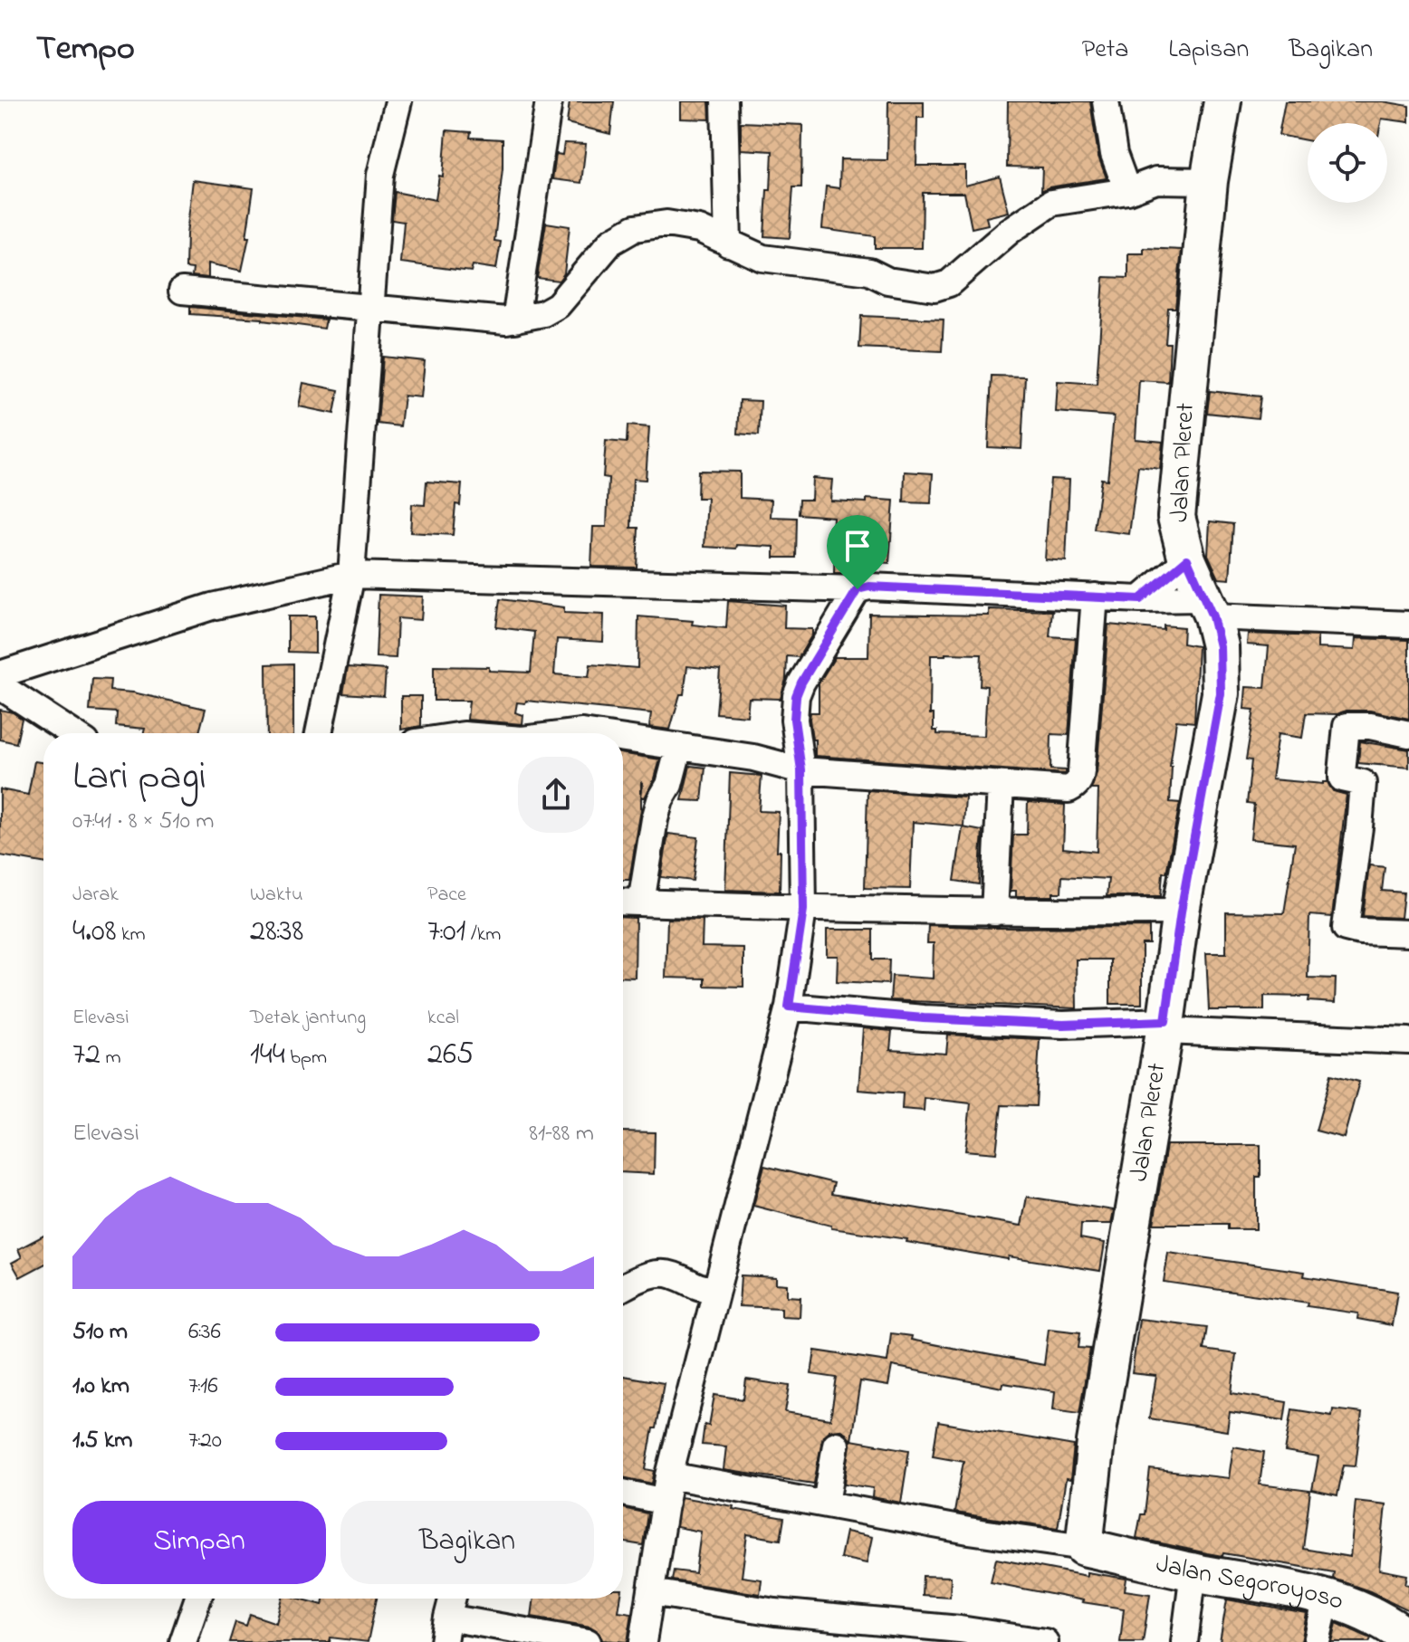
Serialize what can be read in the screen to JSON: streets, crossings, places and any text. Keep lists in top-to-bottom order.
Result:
{
  "streets": {
    "main road": ["Jalan Pleret", "Jalan Segoroyoso"]
  },
  "crossings": [
    ["Jalan Pleret", "Jalan Segoroyoso"]
  ],
  "page": {
    "header": "Tempo",
    "nav": ["Peta", "Lapisan", "Bagikan"],
    "heading": ["Lari pagi", "07:41 · 8 × 510 m"],
    "stats": [
      ["Jarak", "4.08 km"],
      ["Waktu", "28:38"],
      ["Pace", "7:01 /km"],
      ["Elevasi", "72 m"],
      ["Detak jantung", "144 bpm"],
      ["kcal", "265"]
    ],
    "chart": ["Elevasi", "81–88 m"],
    "list": [
      {
        "name": "510 m",
        "note": "6:36"
      },
      {
        "name": "1.0 km",
        "note": "7:16"
      },
      {
        "name": "1.5 km",
        "note": "7:20"
      }
    ],
    "buttons": ["Simpan", "Bagikan"]
  }
}
